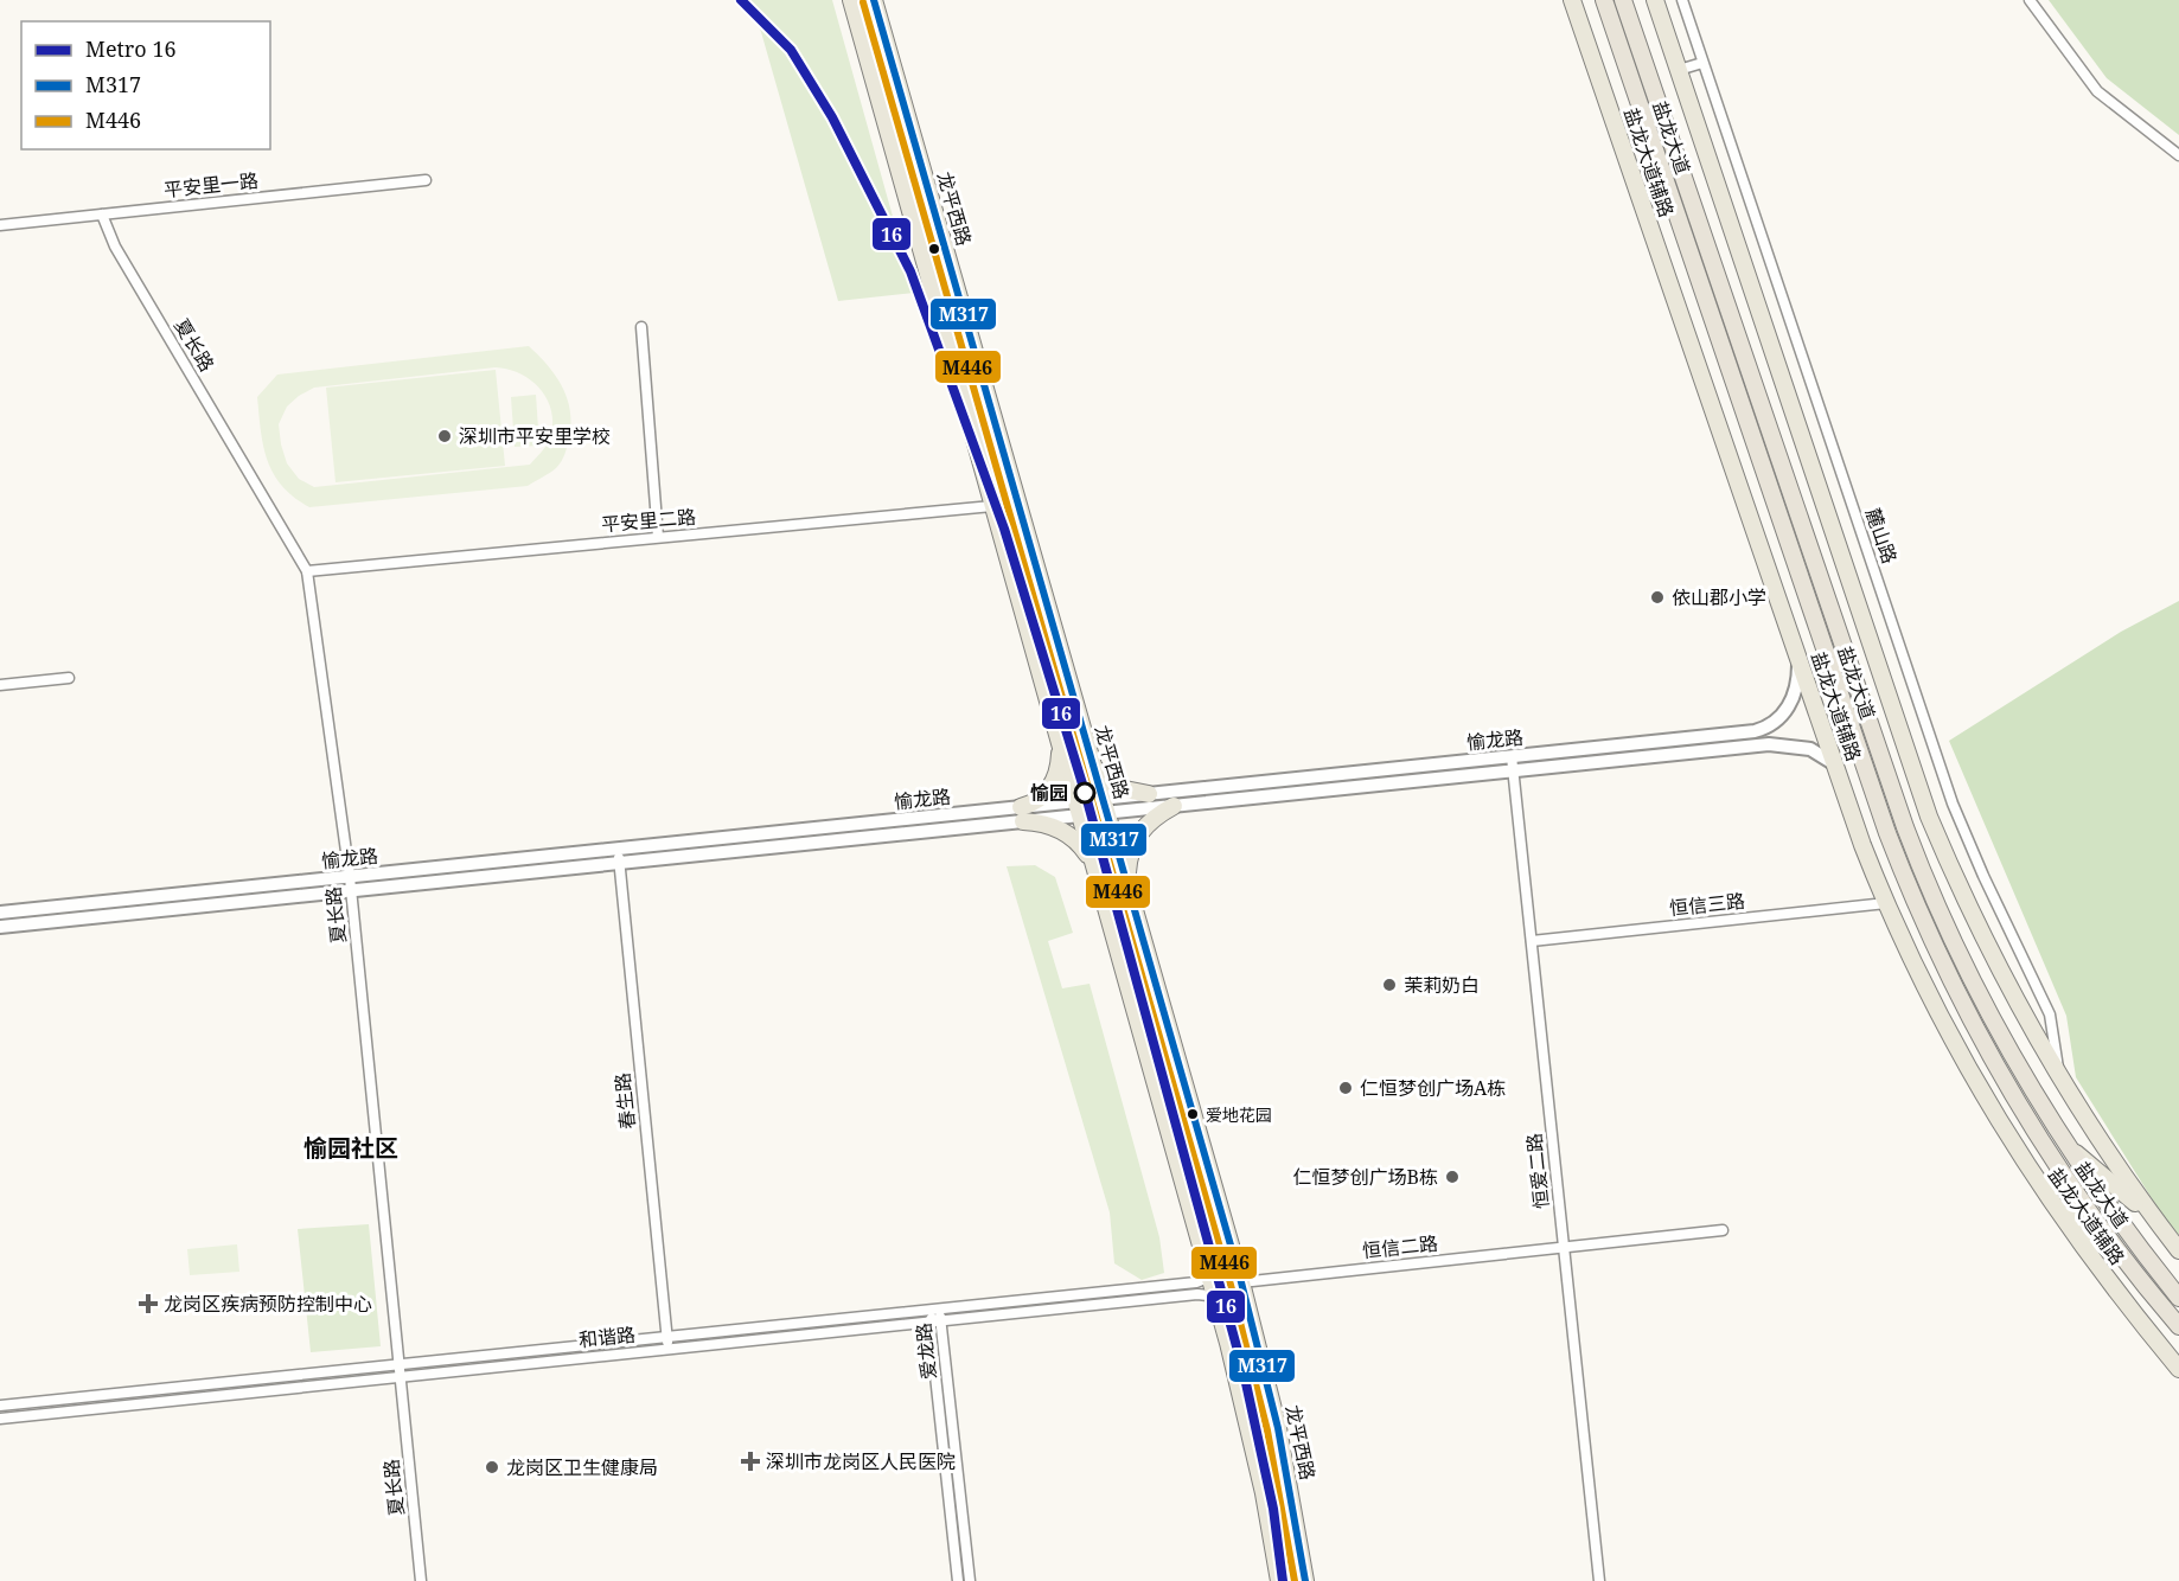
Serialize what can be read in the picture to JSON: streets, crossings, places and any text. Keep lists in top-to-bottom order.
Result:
{
  "streets": {
    "highway": ["盐龙大道"],
    "main road": ["盐龙大道辅路", "龙平西路"],
    "street": [
      "平安里一路",
      "夏长路",
      "平安里二路",
      "麓山路",
      "愉龙路",
      "恒信三路",
      "春生路",
      "恒爱二路",
      "恒信二路",
      "和谐路",
      "爱龙路"
    ]
  },
  "crossings": [
    ["盐龙大道辅路", "愉龙路"],
    ["盐龙大道辅路", "恒信三路"],
    ["平安里一路", "夏长路"],
    ["龙平西路", "愉龙路"],
    ["龙平西路", "恒信二路"],
    ["夏长路", "平安里二路"],
    ["夏长路", "愉龙路"],
    ["夏长路", "和谐路"],
    ["愉龙路", "春生路"],
    ["愉龙路", "恒爱二路"],
    ["恒信三路", "恒爱二路"],
    ["春生路", "和谐路"],
    ["恒爱二路", "恒信二路"],
    ["和谐路", "爱龙路"]
  ],
  "districts": ["愉园社区"],
  "places": {
    "other": [
      "深圳市平安里学校",
      "依山郡小学",
      "愉园",
      "茉莉奶白",
      "仁恒梦创广场A栋",
      "爱地花园",
      "仁恒梦创广场B栋",
      "龙岗区卫生健康局"
    ],
    "health": ["龙岗区疾病预防控制中心", "深圳市龙岗区人民医院"]
  },
  "lines": ["metro line 16", "transit line M317", "transit line M446"],
  "legend": ["Metro 16", "M317", "M446"]
}
